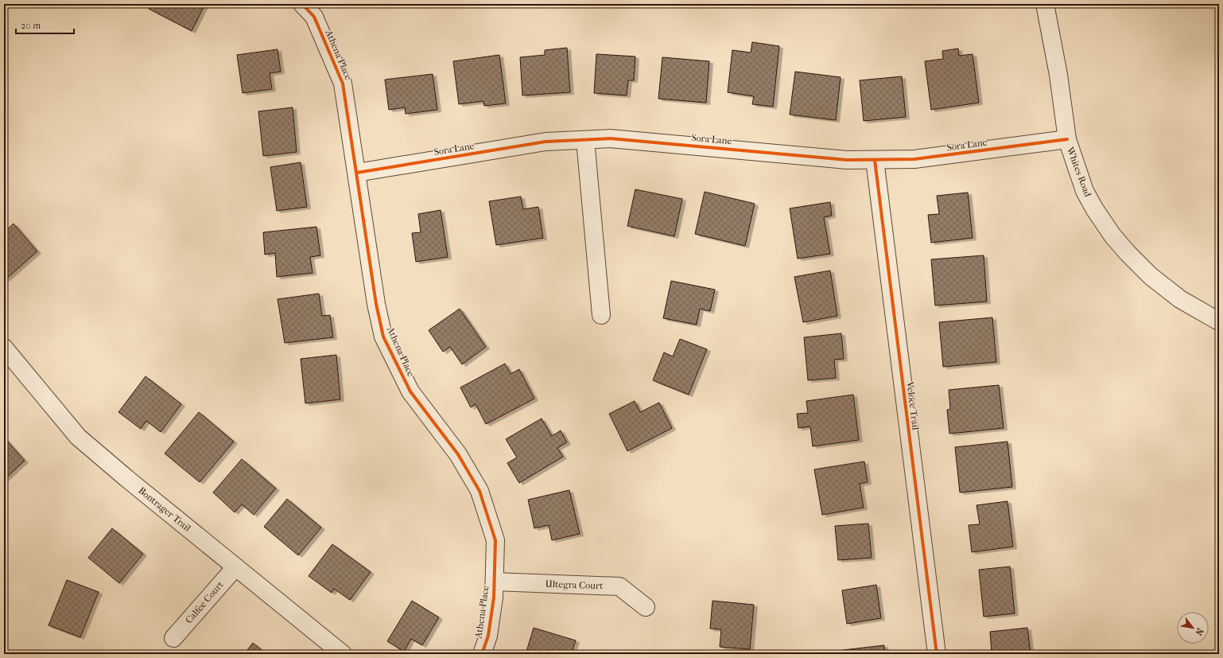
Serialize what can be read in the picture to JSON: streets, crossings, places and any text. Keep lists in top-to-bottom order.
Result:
{
  "streets": {
    "street": [
      "Athena Place",
      "Sora Lane",
      "Whites Road",
      "Veloce Trail",
      "Bontrager Trail",
      "Ultegra Court",
      "Calfee Court"
    ]
  },
  "crossings": [
    ["Athena Place", "Sora Lane"],
    ["Athena Place", "Ultegra Court"],
    ["Sora Lane", "Whites Road"],
    ["Sora Lane", "Veloce Trail"],
    ["Bontrager Trail", "Calfee Court"]
  ],
  "scale_bar": "20 m",
  "north": "bottom right"
}
